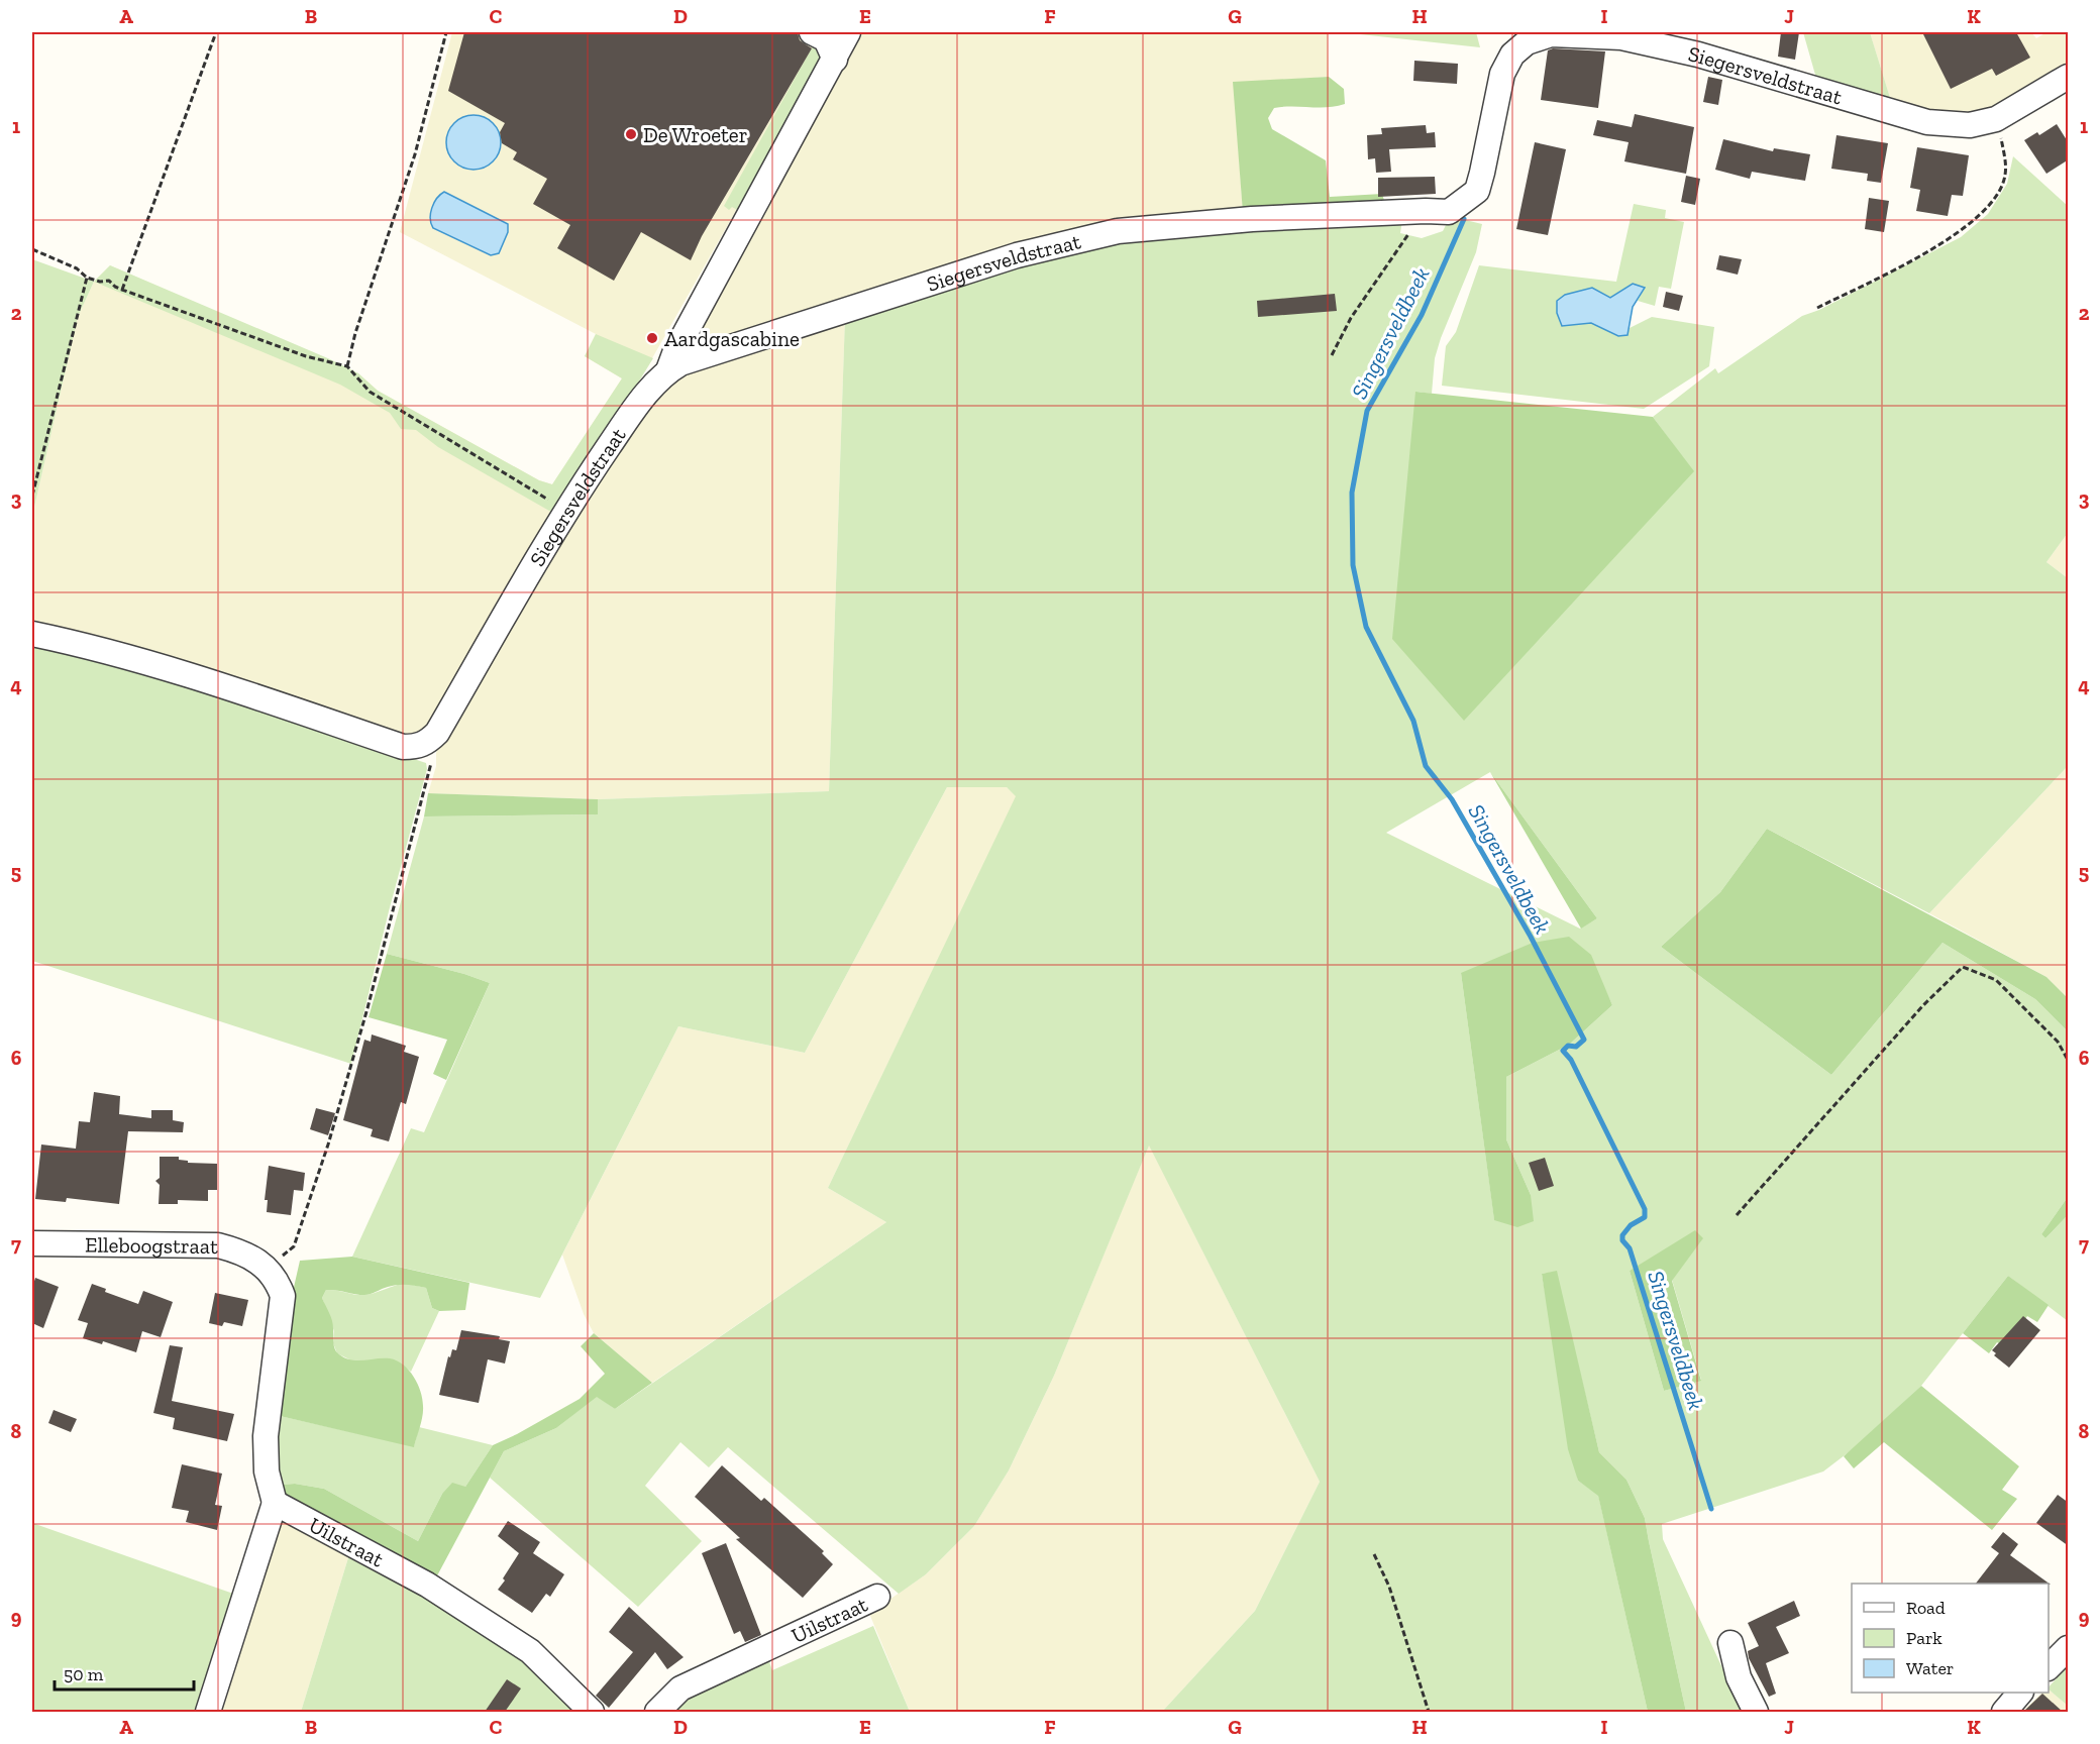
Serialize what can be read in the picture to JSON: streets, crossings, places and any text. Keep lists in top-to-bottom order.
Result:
{
  "streets": {
    "street": ["Siegersveldstraat", "Elleboogstraat", "Uilstraat"]
  },
  "water": ["Singersveldbeek"],
  "places": ["De Wroeter", "Aardgascabine"],
  "legend": ["Road", "Park", "Water"],
  "scale_bar": "50 m",
  "grid": {
    "columns": [
      "A",
      "B",
      "C",
      "D",
      "E",
      "F",
      "G",
      "H",
      "I",
      "J",
      "K"
    ],
    "rows": [
      "1",
      "2",
      "3",
      "4",
      "5",
      "6",
      "7",
      "8",
      "9"
    ]
  }
}
